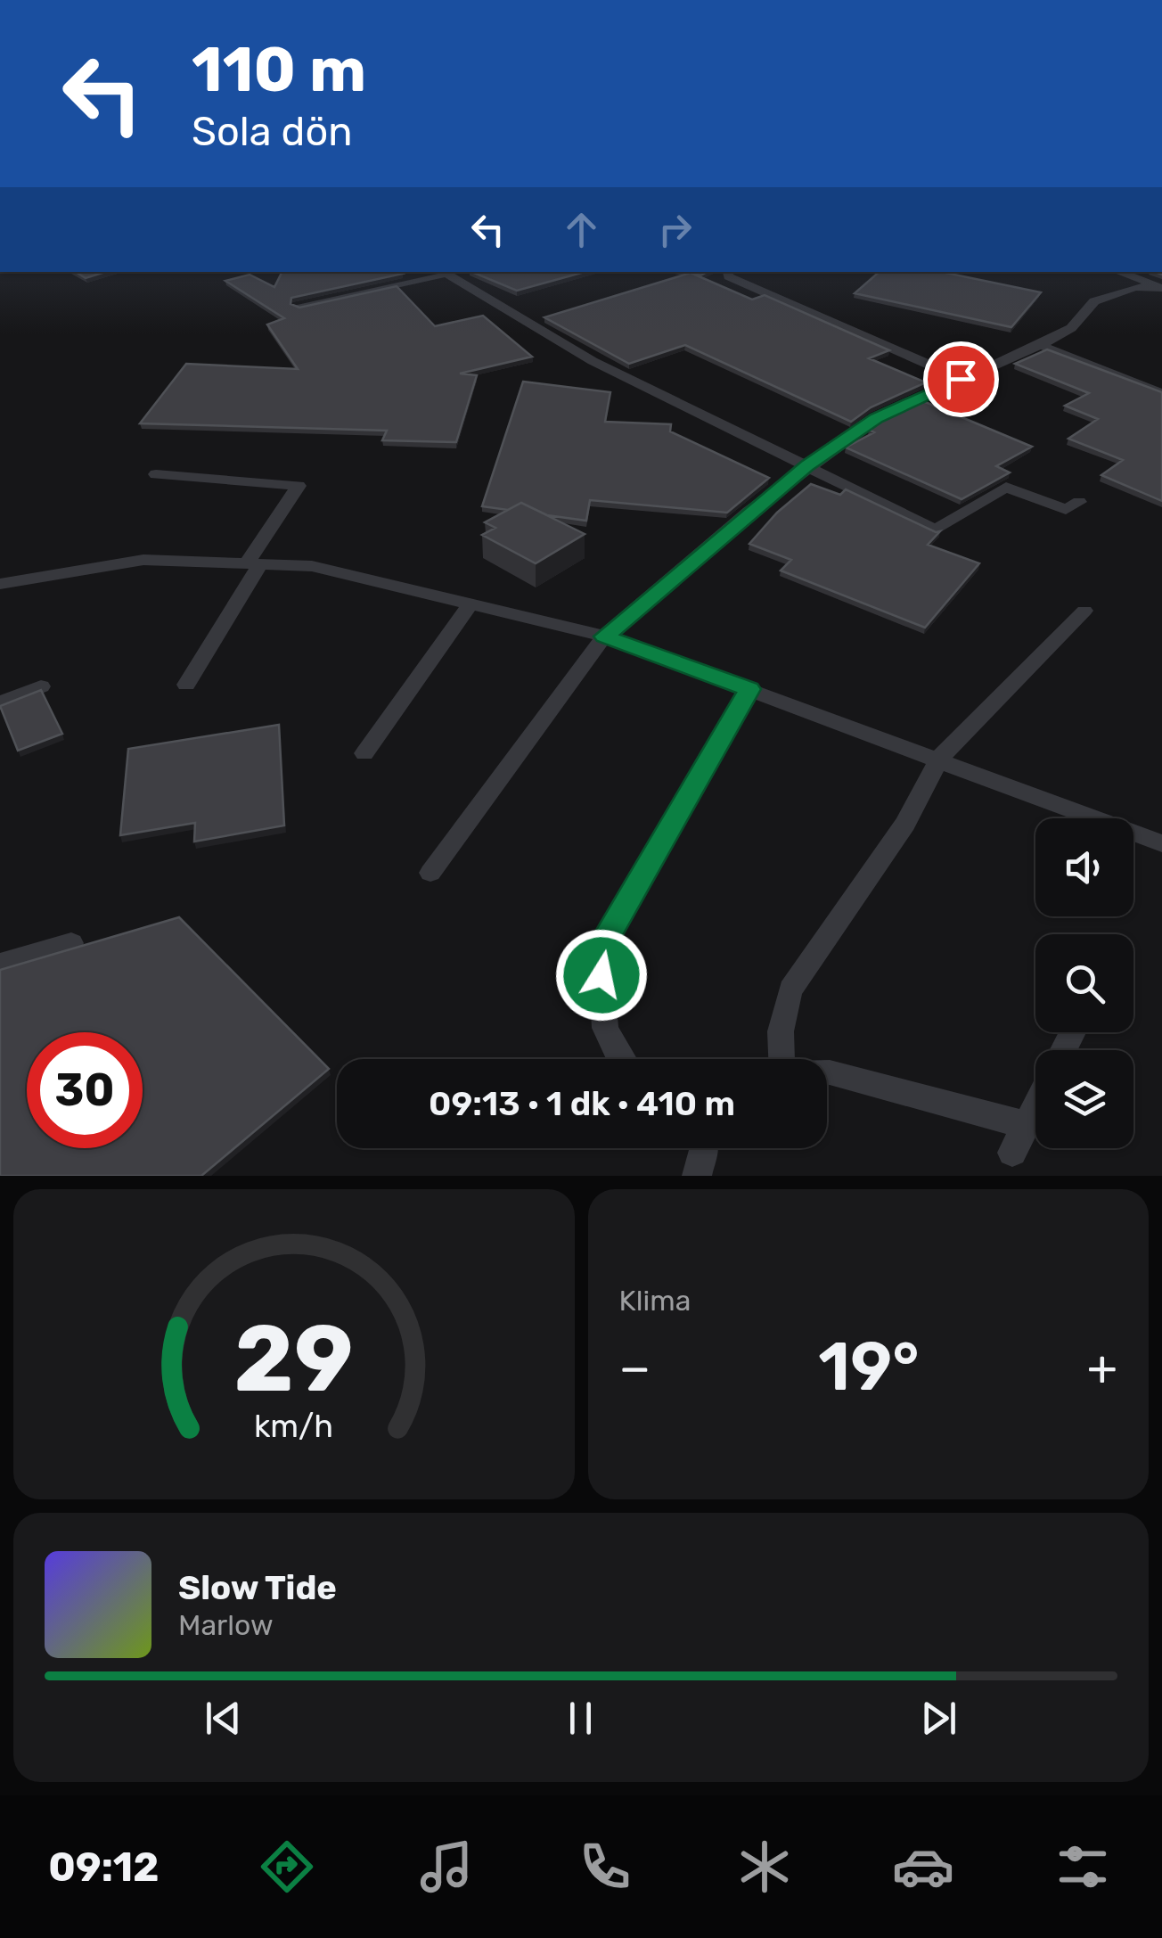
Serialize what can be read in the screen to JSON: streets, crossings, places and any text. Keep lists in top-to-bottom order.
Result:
{
  "page": {
    "turn": ["110 m", "Sola dön"],
    "limit": "30",
    "trip": "09:13 · 1 dk · 410 m",
    "tile": "Klima",
    "heat": ["−", "19°", "+"],
    "song": ["Slow Tide", "Marlow"],
    "tabs": "09:12",
    "gauge": ["29", "km/h"]
  }
}
